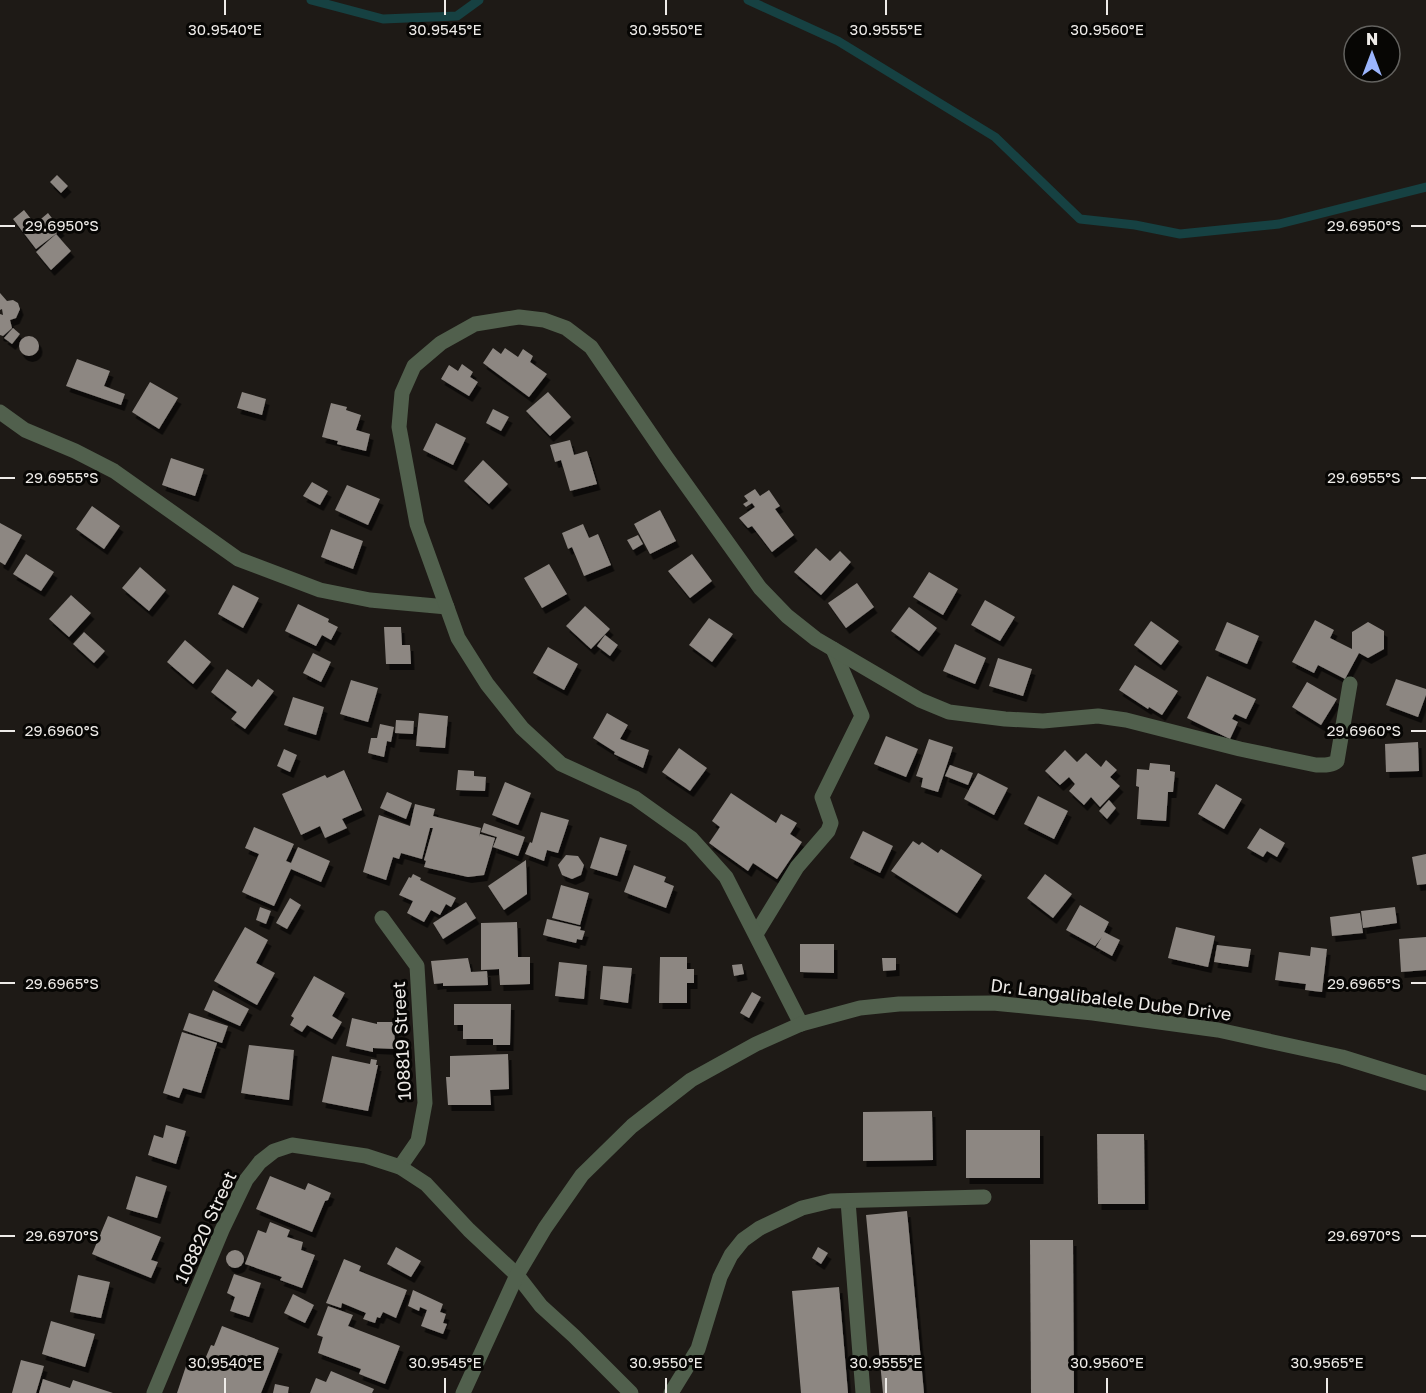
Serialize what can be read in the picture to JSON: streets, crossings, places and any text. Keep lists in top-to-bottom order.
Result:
{
  "streets": {
    "street": ["Dr. Langalibalele Dube Drive", "108819 Street", "108820 Street"]
  },
  "crossings": [
    ["Dr. Langalibalele Dube Drive", "108820 Street"],
    ["108819 Street", "108820 Street"]
  ],
  "north": "top",
  "coordinates": [
    "30.9540°E",
    "30.9545°E",
    "30.9550°E",
    "30.9555°E",
    "30.9560°E",
    "29.6950°S",
    "29.6955°S",
    "29.6960°S",
    "29.6965°S",
    "29.6970°S",
    "30.9565°E"
  ]
}
